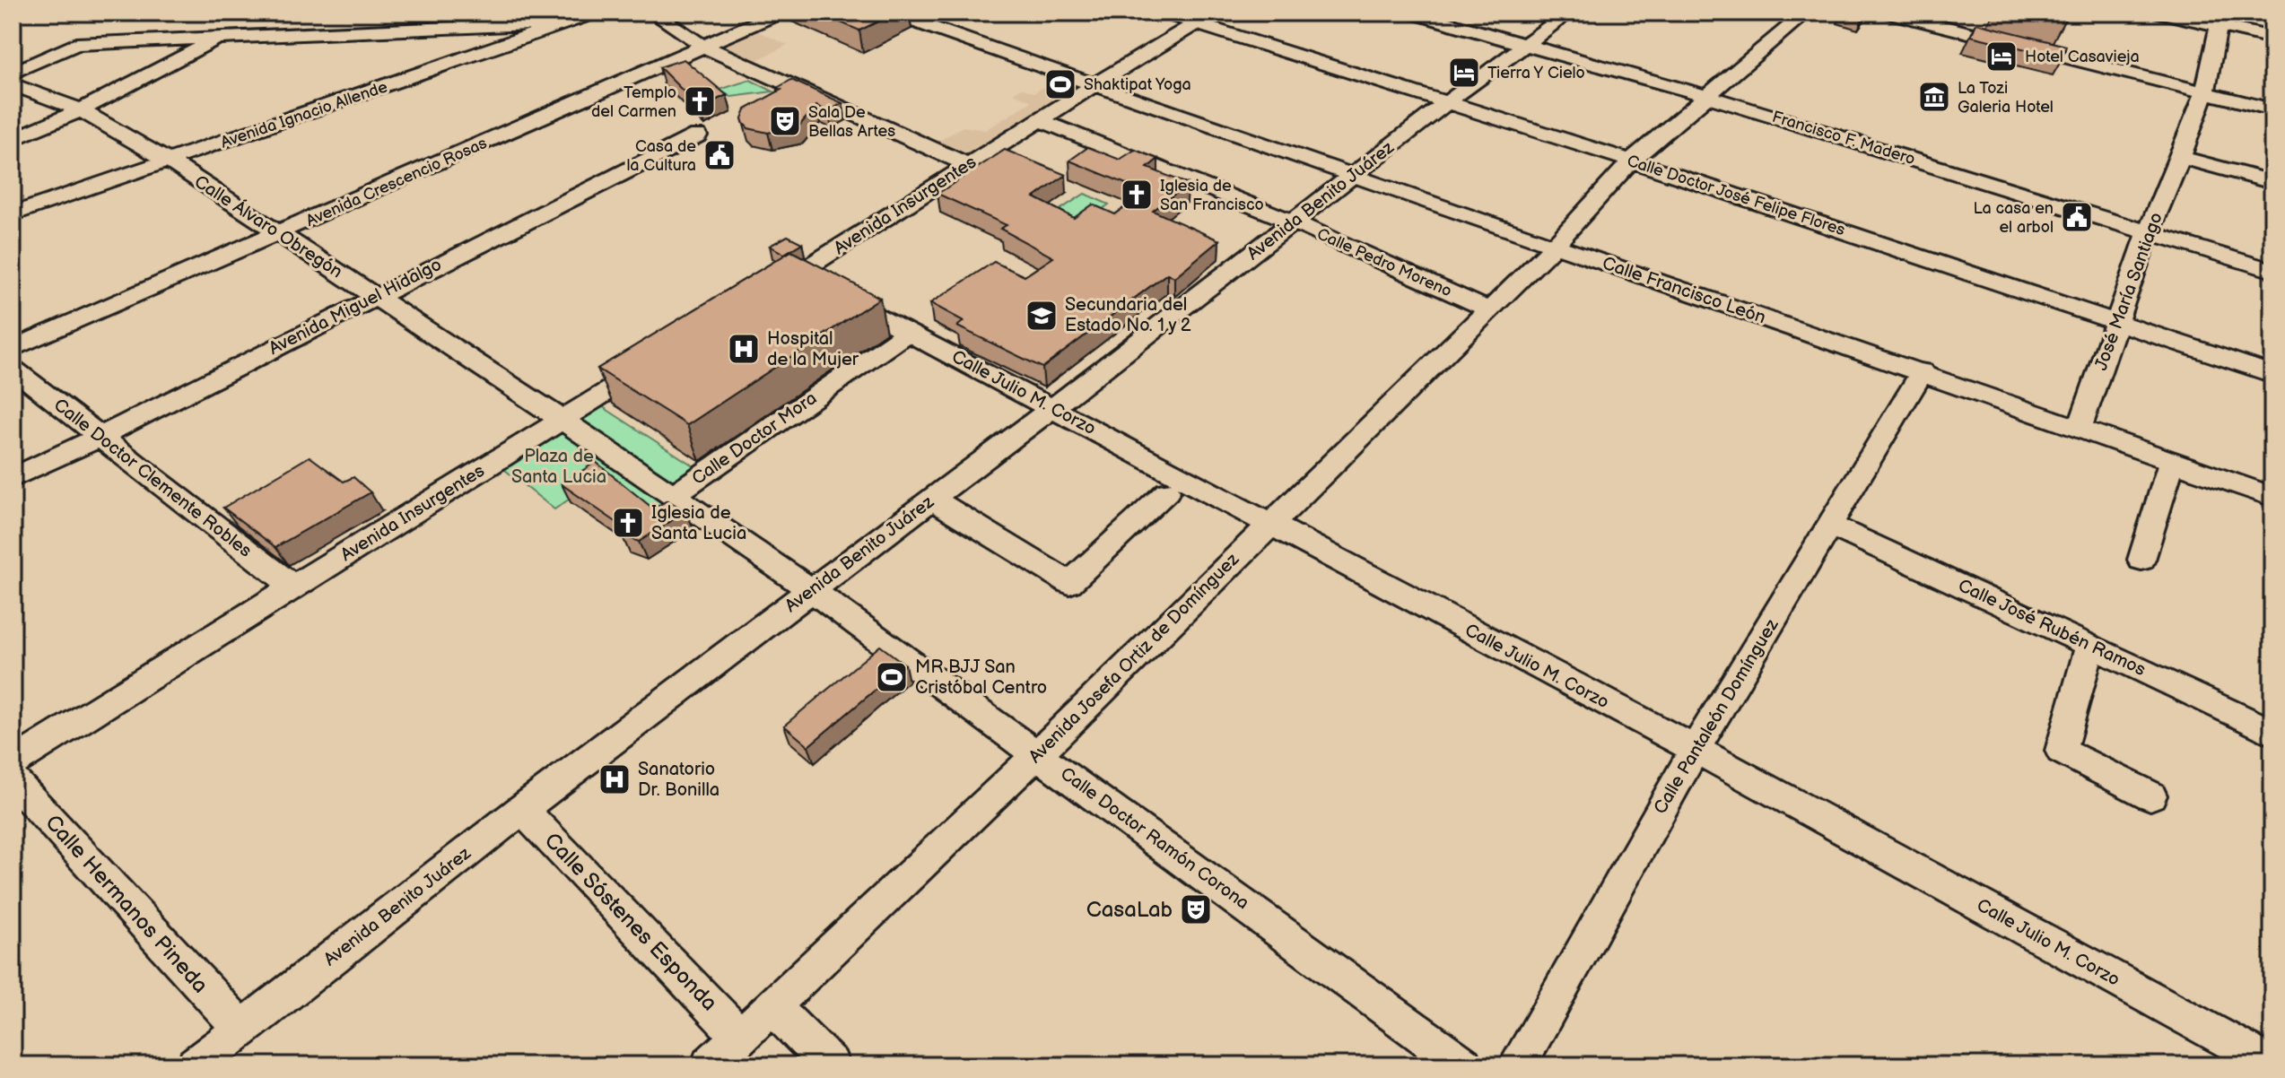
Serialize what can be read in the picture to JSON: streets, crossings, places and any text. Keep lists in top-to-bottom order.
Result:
{
  "streets": {
    "street": [
      "Avenida Ignacio Allende",
      "Francisco F. Madero",
      "Avenida Crescencio Rosas",
      "Calle Doctor José Felipe Flores",
      "Avenida Benito Juárez",
      "Avenida Insurgentes",
      "Calle Álvaro Obregón",
      "Calle Pedro Moreno",
      "Calle Francisco León",
      "José María Santiago",
      "Avenida Miguel Hidalgo",
      "Calle Julio M. Corzo",
      "Calle Doctor Mora",
      "Calle Doctor Clemente Robles",
      "Calle José Rubén Ramos",
      "Avenida Josefa Ortiz de Domínguez",
      "Calle Pantaleón Domínguez",
      "Calle Doctor Ramón Corona",
      "Calle Hermanos Pineda",
      "Calle Sóstenes Esponda"
    ]
  },
  "crossings": [
    ["Avenida Ignacio Allende", "Calle Álvaro Obregón"],
    ["Francisco F. Madero", "Avenida Benito Juárez"],
    ["Francisco F. Madero", "José María Santiago"],
    ["Francisco F. Madero", "Avenida Josefa Ortiz de Domínguez"],
    ["Avenida Crescencio Rosas", "Calle Álvaro Obregón"],
    ["Calle Doctor José Felipe Flores", "Avenida Benito Juárez"],
    ["Calle Doctor José Felipe Flores", "Avenida Insurgentes"],
    ["Calle Doctor José Felipe Flores", "José María Santiago"],
    ["Calle Doctor José Felipe Flores", "Avenida Josefa Ortiz de Domínguez"],
    ["Avenida Benito Juárez", "Calle Pedro Moreno"],
    ["Avenida Benito Juárez", "Calle Francisco León"],
    ["Avenida Benito Juárez", "Calle Julio M. Corzo"],
    ["Avenida Benito Juárez", "Calle Doctor Ramón Corona"],
    ["Avenida Benito Juárez", "Calle Hermanos Pineda"],
    ["Avenida Benito Juárez", "Calle Sóstenes Esponda"],
    ["Avenida Insurgentes", "Calle Álvaro Obregón"],
    ["Avenida Insurgentes", "Calle Pedro Moreno"],
    ["Avenida Insurgentes", "Calle Francisco León"],
    ["Avenida Insurgentes", "Calle Julio M. Corzo"],
    ["Avenida Insurgentes", "Calle Doctor Clemente Robles"],
    ["Avenida Insurgentes", "Calle Doctor Ramón Corona"],
    ["Calle Álvaro Obregón", "Avenida Miguel Hidalgo"],
    ["Calle Álvaro Obregón", "Calle Doctor Ramón Corona"],
    ["Calle Pedro Moreno", "Avenida Josefa Ortiz de Domínguez"],
    ["Calle Francisco León", "José María Santiago"],
    ["Calle Francisco León", "Avenida Josefa Ortiz de Domínguez"],
    ["Calle Francisco León", "Calle Pantaleón Domínguez"],
    ["Avenida Miguel Hidalgo", "Calle Doctor Clemente Robles"],
    ["Calle Julio M. Corzo", "Calle Doctor Mora"],
    ["Calle Julio M. Corzo", "Avenida Josefa Ortiz de Domínguez"],
    ["Calle Julio M. Corzo", "Calle Pantaleón Domínguez"],
    ["Calle Doctor Mora", "Calle Doctor Ramón Corona"],
    ["Calle José Rubén Ramos", "Calle Pantaleón Domínguez"],
    ["Avenida Josefa Ortiz de Domínguez", "Calle Doctor Ramón Corona"],
    ["Avenida Josefa Ortiz de Domínguez", "Calle Sóstenes Esponda"]
  ],
  "parks": ["Plaza de Santa Lucia"],
  "places": {
    "hotel": ["Hotel Casavieja", "Tierra Y Cielo"],
    "sports": ["Shaktipat Yoga", "MR BJJ San Cristóbal Centro"],
    "museum": ["La Tozi Galeria Hotel"],
    "church": ["Templo del Carmen", "Iglesia de San Francisco", "Iglesia de Santa Lucia"],
    "theatre": ["Sala De Bellas Artes", "CasaLab"],
    "public building": ["Casa de la Cultura", "La casa en el arbol"],
    "school or university": ["Secundaria del Estado No. 1 y 2"],
    "hospital": ["Hospital de la Mujer", "Sanatorio Dr. Bonilla"]
  }
}
